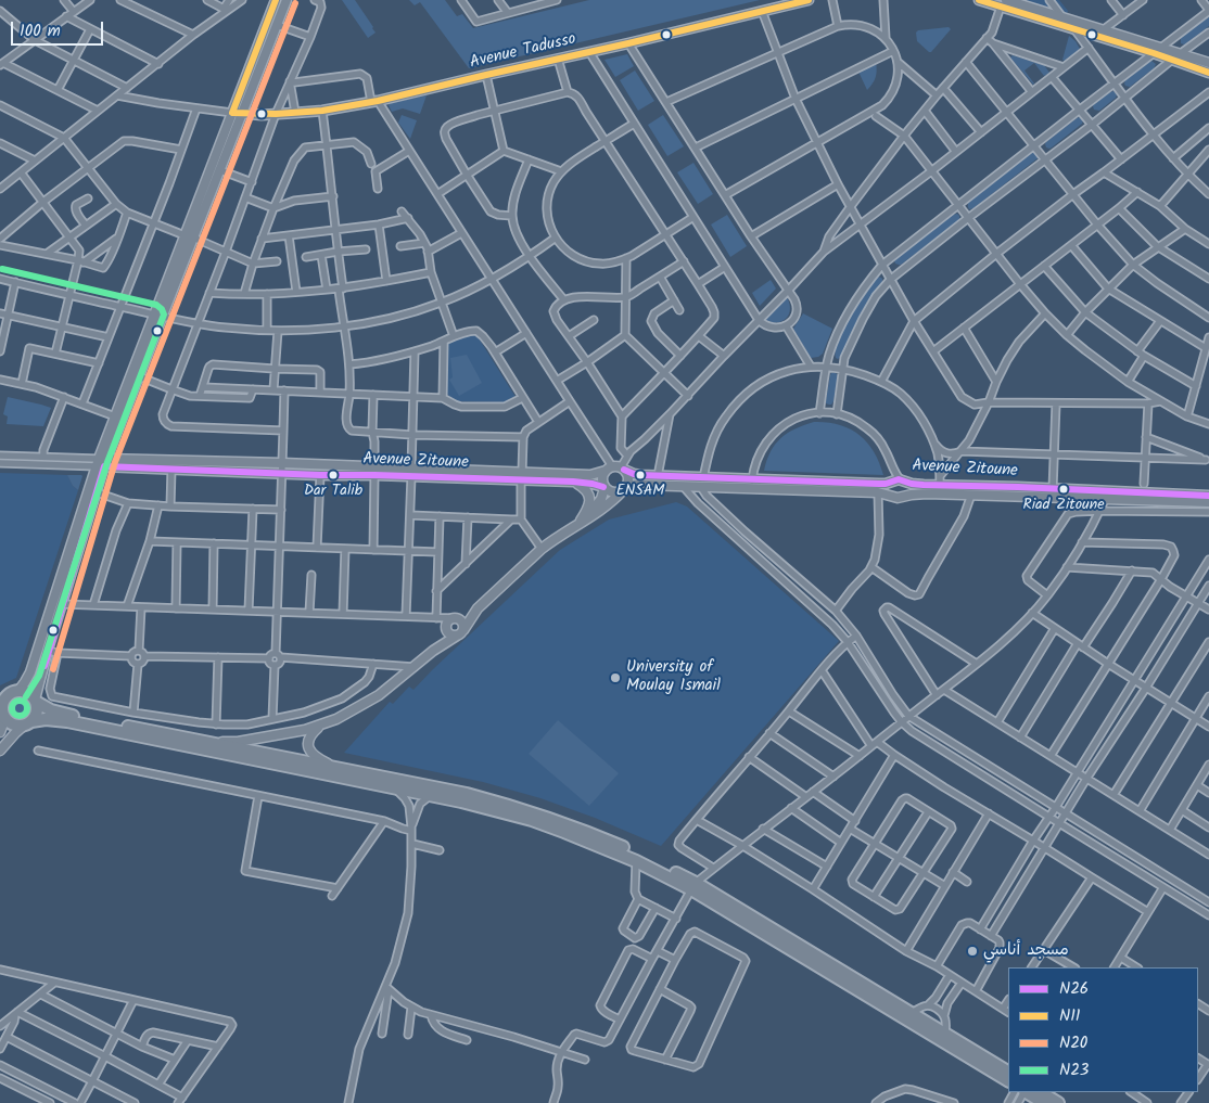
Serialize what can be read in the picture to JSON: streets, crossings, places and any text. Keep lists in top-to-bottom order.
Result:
{
  "streets": {
    "main road": ["Avenue Tadusso", "Avenue Zitoune"]
  },
  "places": [
    "Dar Talib",
    "ENSAM",
    "Riad Zitoune",
    "University of Moulay Ismail",
    "مسجد أناسي"
  ],
  "lines": [
    "transit line N11",
    "transit line N20",
    "transit line N23",
    "transit line N26"
  ],
  "legend": [
    "N26",
    "N11",
    "N20",
    "N23"
  ],
  "scale_bar": "100 m"
}
